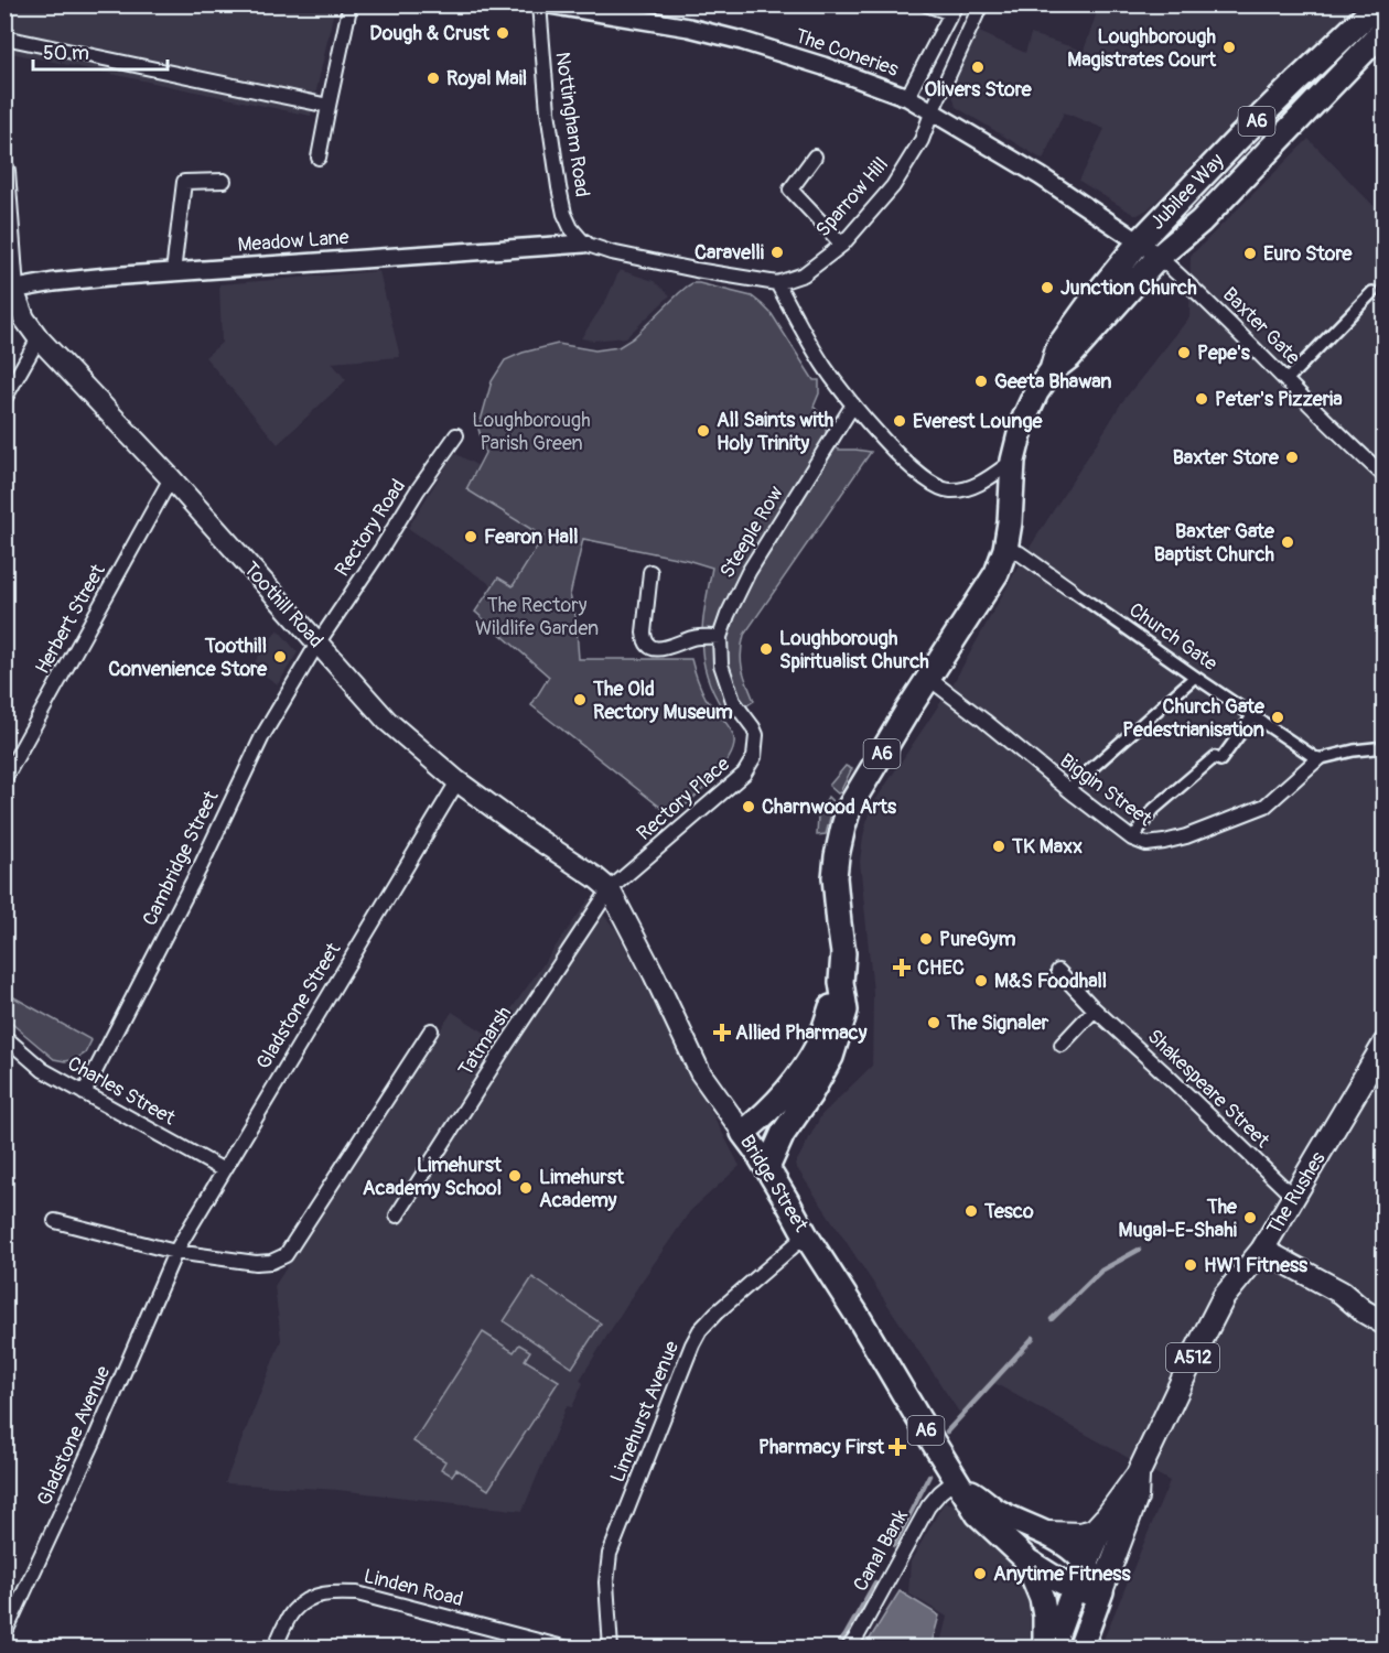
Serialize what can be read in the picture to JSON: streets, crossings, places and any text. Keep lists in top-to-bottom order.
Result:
{
  "streets": {
    "highway": [
      "A6",
      "Jubilee Way",
      "Bridge Street",
      "The Rushes"
    ],
    "main road": ["Toothill Road", "A512"],
    "street": [
      "The Coneries",
      "Nottingham Road",
      "Sparrow Hill",
      "Meadow Lane",
      "Baxter Gate",
      "Rectory Road",
      "Steeple Row",
      "Herbert Street",
      "Church Gate",
      "Biggin Street",
      "Rectory Place",
      "Cambridge Street",
      "Gladstone Street",
      "Tatmarsh",
      "Shakespeare Street",
      "Charles Street",
      "Limehurst Avenue",
      "Gladstone Avenue",
      "Canal Bank",
      "Linden Road"
    ]
  },
  "crossings": [
    ["The Coneries", "Sparrow Hill"],
    ["The Coneries", "Baxter Gate"],
    ["A6", "Jubilee Way"],
    ["A6", "Baxter Gate"],
    ["A6", "Church Gate"],
    ["A6", "Biggin Street"],
    ["A6", "Bridge Street"],
    ["A6", "The Rushes"],
    ["Nottingham Road", "Meadow Lane"],
    ["Jubilee Way", "Baxter Gate"],
    ["Sparrow Hill", "Baxter Gate"],
    ["Meadow Lane", "Toothill Road"],
    ["Rectory Road", "Toothill Road"],
    ["Rectory Road", "Cambridge Street"],
    ["Steeple Row", "Rectory Place"],
    ["Toothill Road", "Herbert Street"],
    ["Toothill Road", "Rectory Place"],
    ["Toothill Road", "Cambridge Street"],
    ["Toothill Road", "Gladstone Street"],
    ["Toothill Road", "Tatmarsh"],
    ["Toothill Road", "Bridge Street"],
    ["Church Gate", "Biggin Street"],
    ["Rectory Place", "Tatmarsh"],
    ["Rectory Place", "Bridge Street"],
    ["Cambridge Street", "Charles Street"],
    ["Gladstone Street", "Charles Street"],
    ["Gladstone Street", "Gladstone Avenue"],
    ["Tatmarsh", "Bridge Street"],
    ["Shakespeare Street", "The Rushes"],
    ["Bridge Street", "The Rushes"],
    ["Bridge Street", "Limehurst Avenue"],
    ["Bridge Street", "Canal Bank"]
  ],
  "parks": ["Loughborough Parish Green", "The Rectory Wildlife Garden"],
  "places": {
    "other": [
      "Dough & Crust",
      "Loughborough Magistrates Court",
      "Olivers Store",
      "Royal Mail",
      "Caravelli",
      "Euro Store",
      "Junction Church",
      "Pepe's",
      "Geeta Bhawan",
      "Peter's Pizzeria",
      "Everest Lounge",
      "All Saints with Holy Trinity",
      "Baxter Store",
      "Fearon Hall",
      "Baxter Gate Baptist Church",
      "Loughborough Spiritualist Church",
      "Toothill Convenience Store",
      "The Old Rectory Museum",
      "Church Gate Pedestrianisation",
      "Charnwood Arts",
      "TK Maxx",
      "PureGym",
      "M&S Foodhall",
      "The Signaler",
      "Limehurst Academy School",
      "Limehurst Academy",
      "Tesco",
      "The Mugal-E-Shahi",
      "HW1 Fitness",
      "Anytime Fitness"
    ],
    "health": ["CHEC", "Allied Pharmacy", "Pharmacy First"]
  },
  "scale_bar": "50 m"
}
